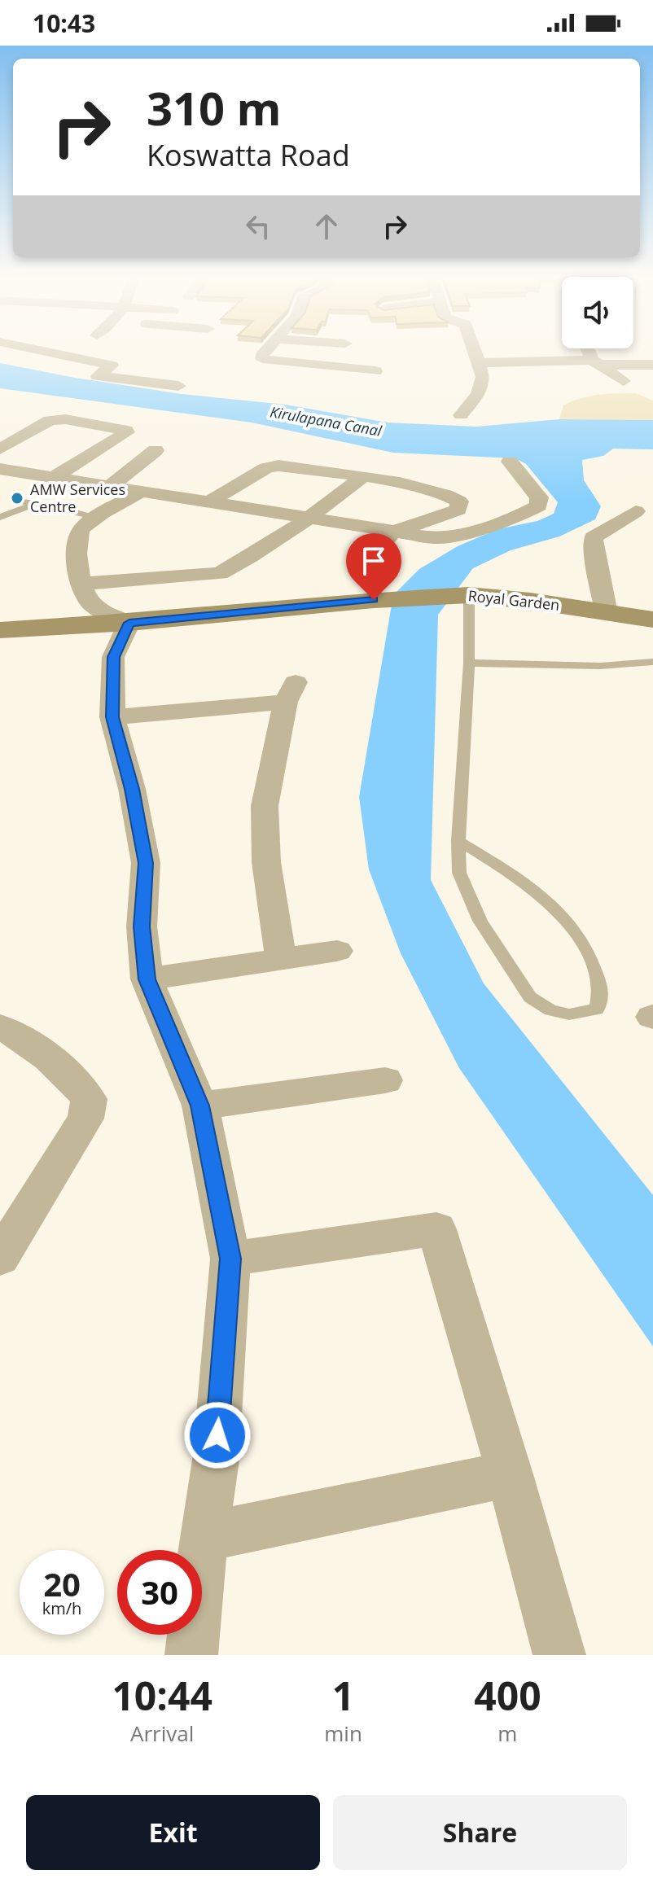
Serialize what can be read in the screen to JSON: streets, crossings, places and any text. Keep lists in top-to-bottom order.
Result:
{
  "streets": {
    "street": ["Royal Garden"]
  },
  "water": ["Kirulapana Canal"],
  "places": ["AMW Services Centre"],
  "page": {
    "status": "10:43",
    "turn": ["310 m", "Koswatta Road"],
    "speed": "20 km/h",
    "limit": "30",
    "eta": [
      "10:44",
      "Arrival",
      "1",
      "min",
      "400",
      "m"
    ],
    "buttons": ["Exit", "Share"]
  }
}
